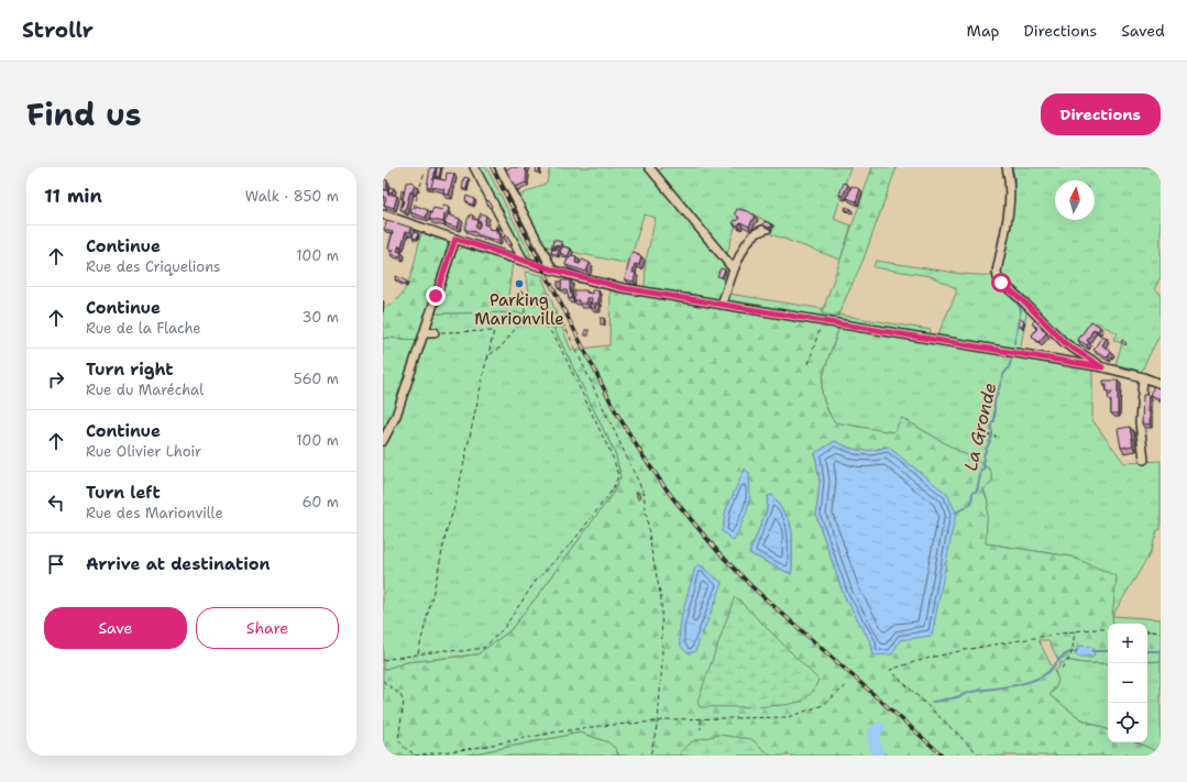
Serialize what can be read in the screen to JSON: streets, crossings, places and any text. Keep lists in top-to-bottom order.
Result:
{
  "water": ["La Gronde"],
  "places": ["Parking Marionville"],
  "north": "top",
  "page": {
    "header": "Strollr",
    "nav": ["Map", "Directions", "Saved"],
    "title": "Find us",
    "buttons": [
      "Directions",
      ["Save", "Share"]
    ],
    "heading": ["11 min", "Walk · 850 m"],
    "list": [
      ["Continue", "Rue des Criquelions", "100 m"],
      ["Continue", "Rue de la Flache", "30 m"],
      ["Turn right", "Rue du Maréchal", "560 m"],
      ["Continue", "Rue Olivier Lhoir", "100 m"],
      ["Turn left", "Rue des Marionville", "60 m"],
      "Arrive at destination"
    ],
    "map_buttons": ["+", "−"]
  }
}
